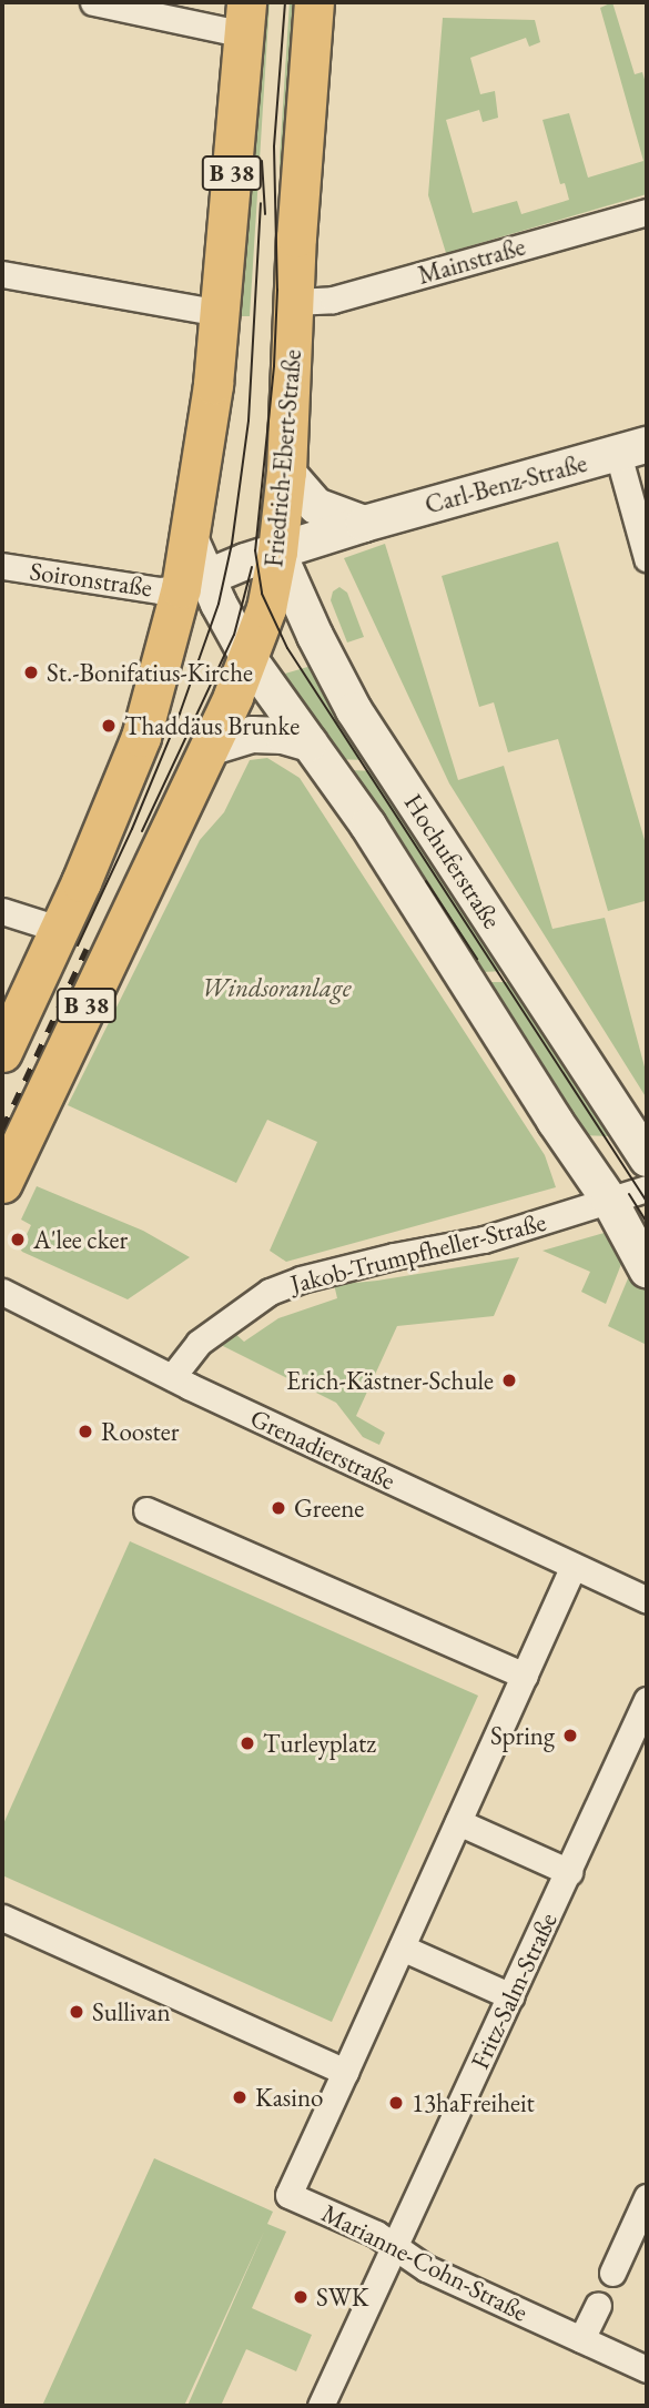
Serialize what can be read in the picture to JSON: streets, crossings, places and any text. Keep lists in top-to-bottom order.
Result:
{
  "streets": {
    "main road": ["B 38", "Friedrich-Ebert-Straße"],
    "street": [
      "Mainstraße",
      "Carl-Benz-Straße",
      "Soironstraße",
      "Hochuferstraße",
      "Jakob-Trumpfheller-Straße",
      "Grenadierstraße",
      "Fritz-Salm-Straße",
      "Marianne-Cohn-Straße"
    ]
  },
  "crossings": [
    ["B 38", "Carl-Benz-Straße"],
    ["B 38", "Soironstraße"],
    ["B 38", "Hochuferstraße"],
    ["Mainstraße", "Friedrich-Ebert-Straße"],
    ["Friedrich-Ebert-Straße", "Carl-Benz-Straße"],
    ["Friedrich-Ebert-Straße", "Hochuferstraße"],
    ["Carl-Benz-Straße", "Soironstraße"],
    ["Carl-Benz-Straße", "Hochuferstraße"],
    ["Soironstraße", "Hochuferstraße"],
    ["Hochuferstraße", "Jakob-Trumpfheller-Straße"],
    ["Jakob-Trumpfheller-Straße", "Grenadierstraße"],
    ["Fritz-Salm-Straße", "Marianne-Cohn-Straße"]
  ],
  "parks": ["Windsoranlage"],
  "places": [
    "St.-Bonifatius-Kirche",
    "Thaddäus Brunke",
    "A'lee cker",
    "Erich-Kästner-Schule",
    "Rooster",
    "Greene",
    "Spring",
    "Turleyplatz",
    "Sullivan",
    "Kasino",
    "13haFreiheit",
    "SWK"
  ]
}
